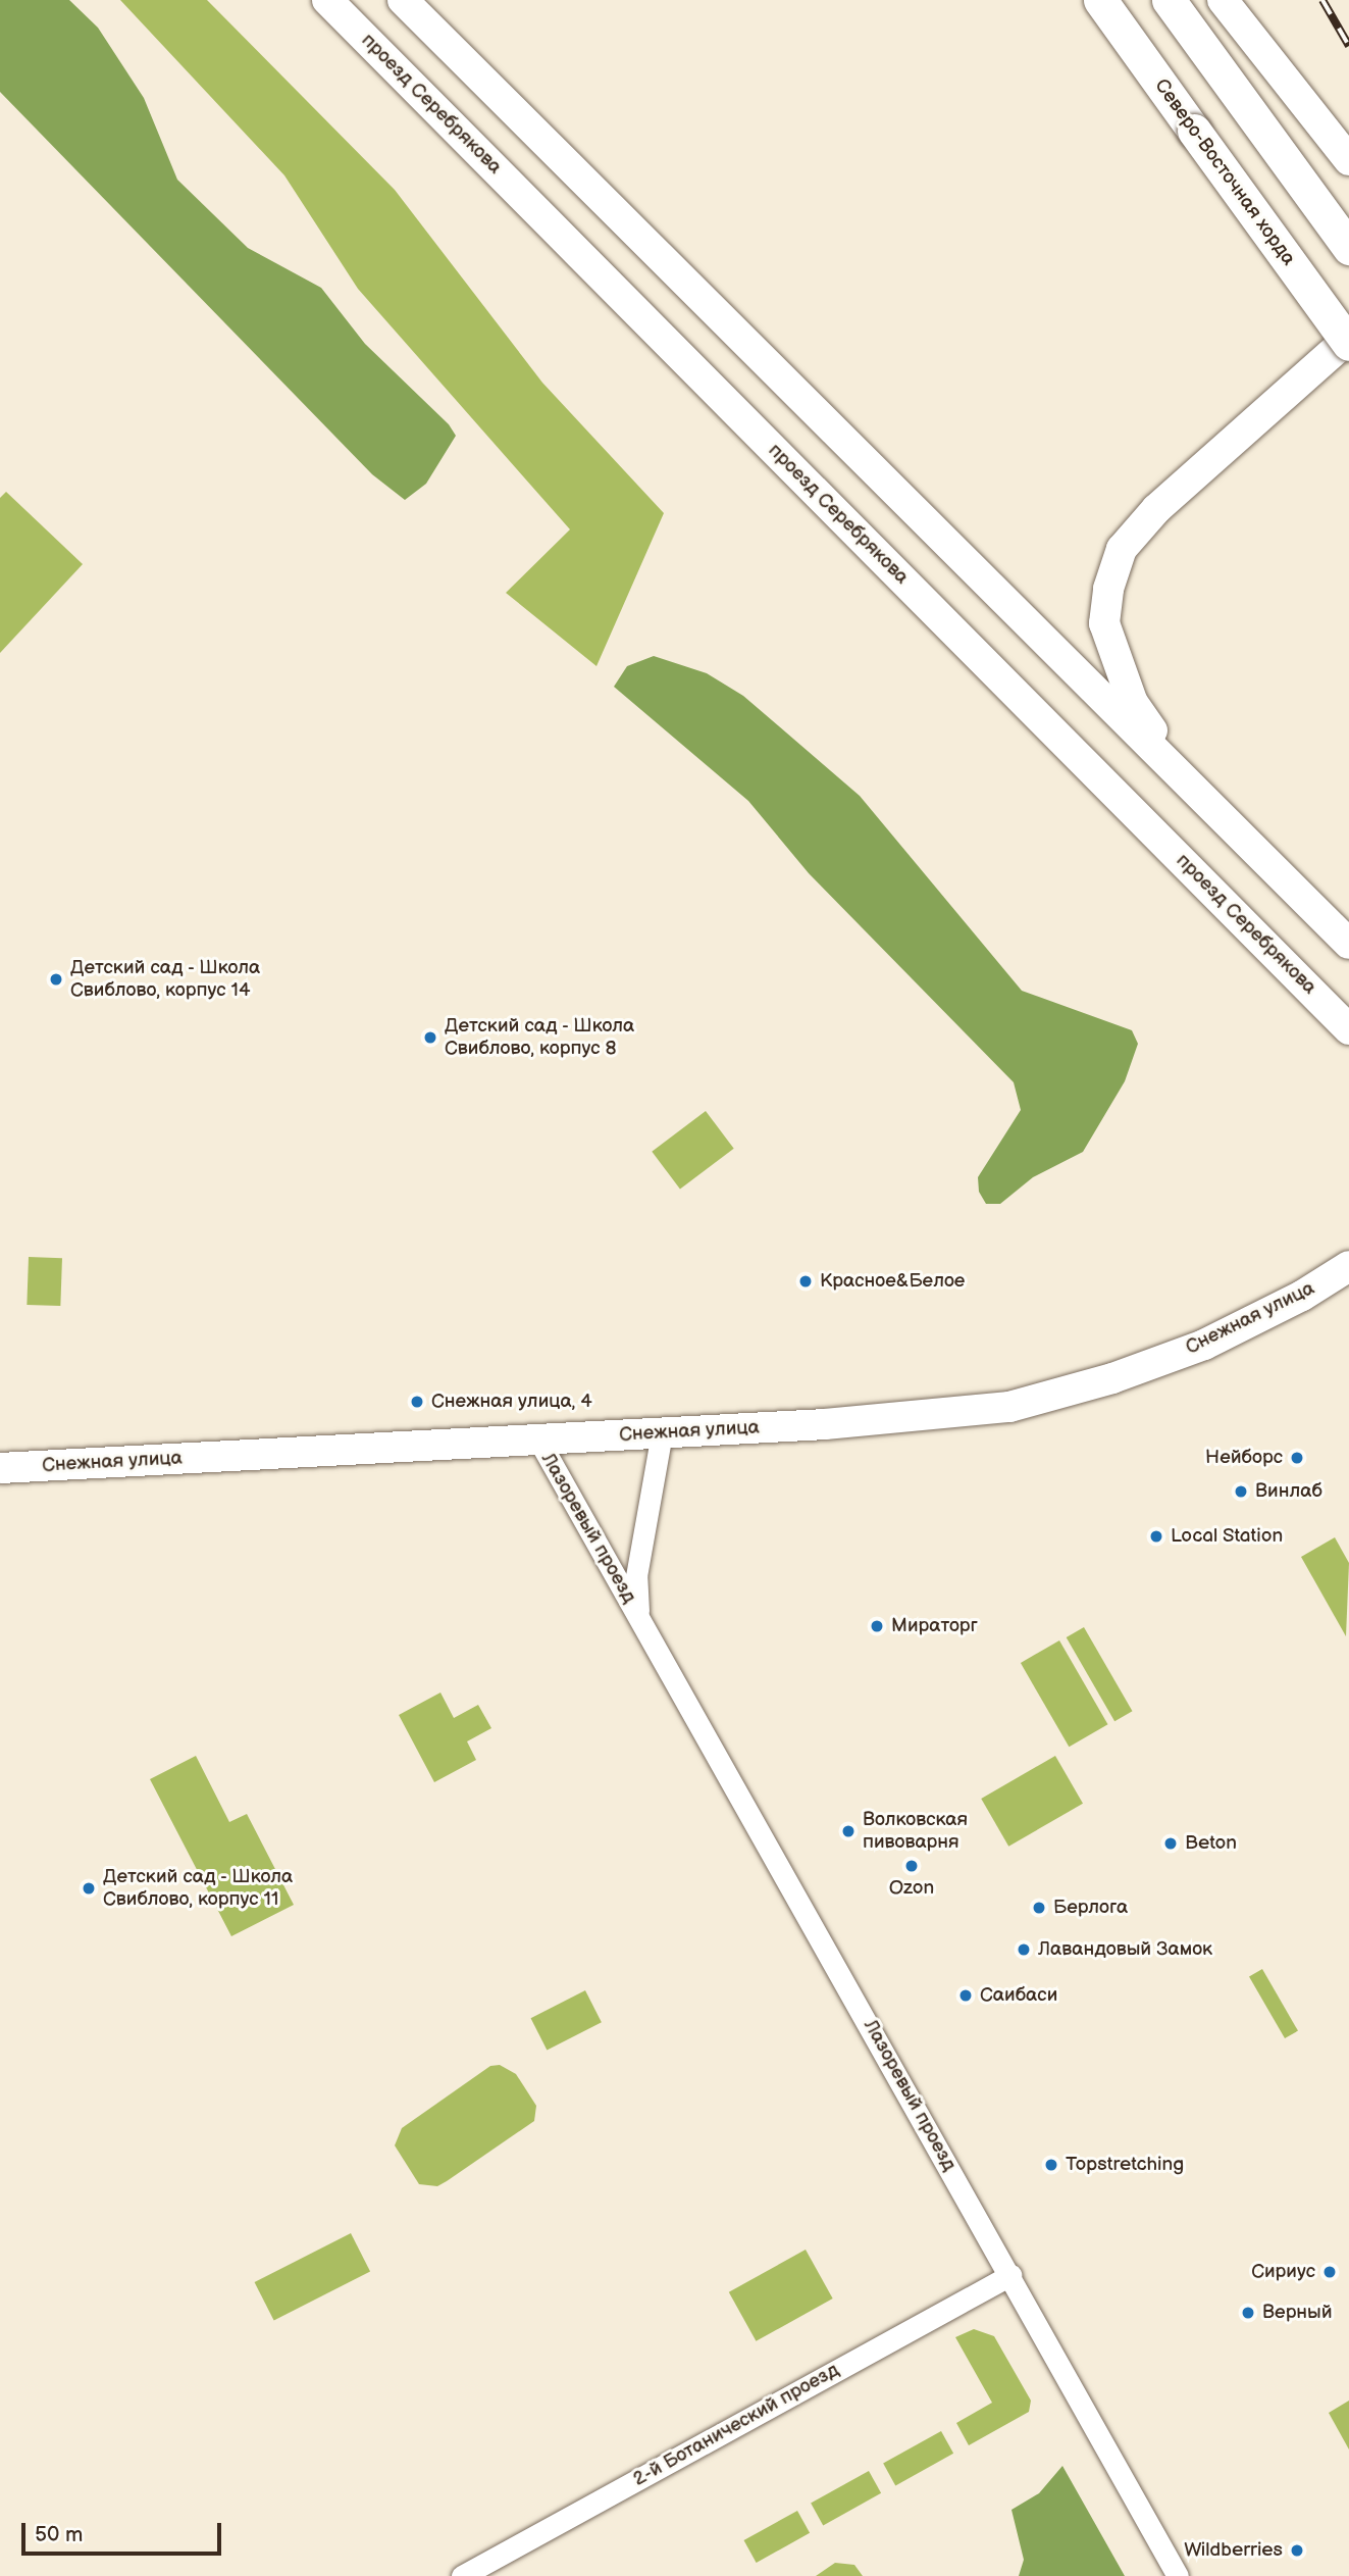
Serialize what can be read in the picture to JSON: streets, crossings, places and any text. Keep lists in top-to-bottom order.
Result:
{
  "streets": {
    "main road": ["проезд Серебрякова", "Северо-Восточная хорда", "Снежная улица"],
    "street": ["Лазоревый проезд", "2-й Ботанический проезд"]
  },
  "crossings": [
    ["Снежная улица", "Лазоревый проезд"],
    ["Лазоревый проезд", "2-й Ботанический проезд"]
  ],
  "places": [
    "Детский сад - Школа Свиблово, корпус 14",
    "Детский сад - Школа Свиблово, корпус 8",
    "Красное&Белое",
    "Снежная улица, 4",
    "Нейборс",
    "Винлаб",
    "Local Station",
    "Мираторг",
    "Волковская пивоварня",
    "Beton",
    "Ozon",
    "Детский сад - Школа Свиблово, корпус 11",
    "Берлога",
    "Лавандовый Замок",
    "Саибаси",
    "Topstretching",
    "Сириус",
    "Верный",
    "Wildberries"
  ],
  "scale_bar": "50 m"
}
